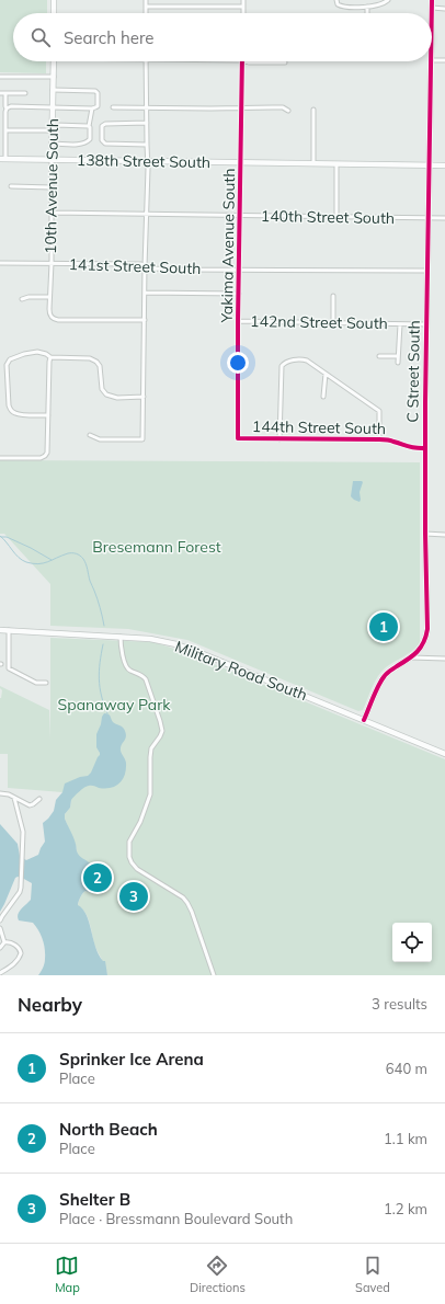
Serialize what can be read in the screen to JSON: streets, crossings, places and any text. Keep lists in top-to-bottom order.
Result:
{
  "streets": {
    "street": [
      "138th Street South",
      "10th Avenue South",
      "140th Street South",
      "Yakima Avenue South",
      "141st Street South",
      "142nd Street South",
      "C Street South",
      "144th Street South",
      "Military Road South"
    ]
  },
  "crossings": [
    ["138th Street South", "10th Avenue South"],
    ["138th Street South", "Yakima Avenue South"],
    ["138th Street South", "C Street South"],
    ["10th Avenue South", "140th Street South"],
    ["10th Avenue South", "141st Street South"],
    ["140th Street South", "Yakima Avenue South"],
    ["140th Street South", "C Street South"],
    ["Yakima Avenue South", "141st Street South"],
    ["Yakima Avenue South", "142nd Street South"],
    ["Yakima Avenue South", "144th Street South"],
    ["141st Street South", "C Street South"],
    ["142nd Street South", "C Street South"],
    ["C Street South", "144th Street South"],
    ["C Street South", "Military Road South"]
  ],
  "parks": ["Bresemann Forest", "Spanaway Park"],
  "page": {
    "search": "Search here",
    "pins": ["1", "2", "3"],
    "heading": ["Nearby", "3 results"],
    "list": [
      {
        "mark": "1",
        "name": "Sprinker Ice Arena",
        "note": "Place",
        "value": "640 m"
      },
      {
        "mark": "2",
        "name": "North Beach",
        "note": "Place",
        "value": "1.1 km"
      },
      {
        "mark": "3",
        "name": "Shelter B",
        "note": "Place · Bressmann Boulevard South",
        "value": "1.2 km"
      }
    ],
    "nav": ["Map", "Directions", "Saved"]
  }
}
